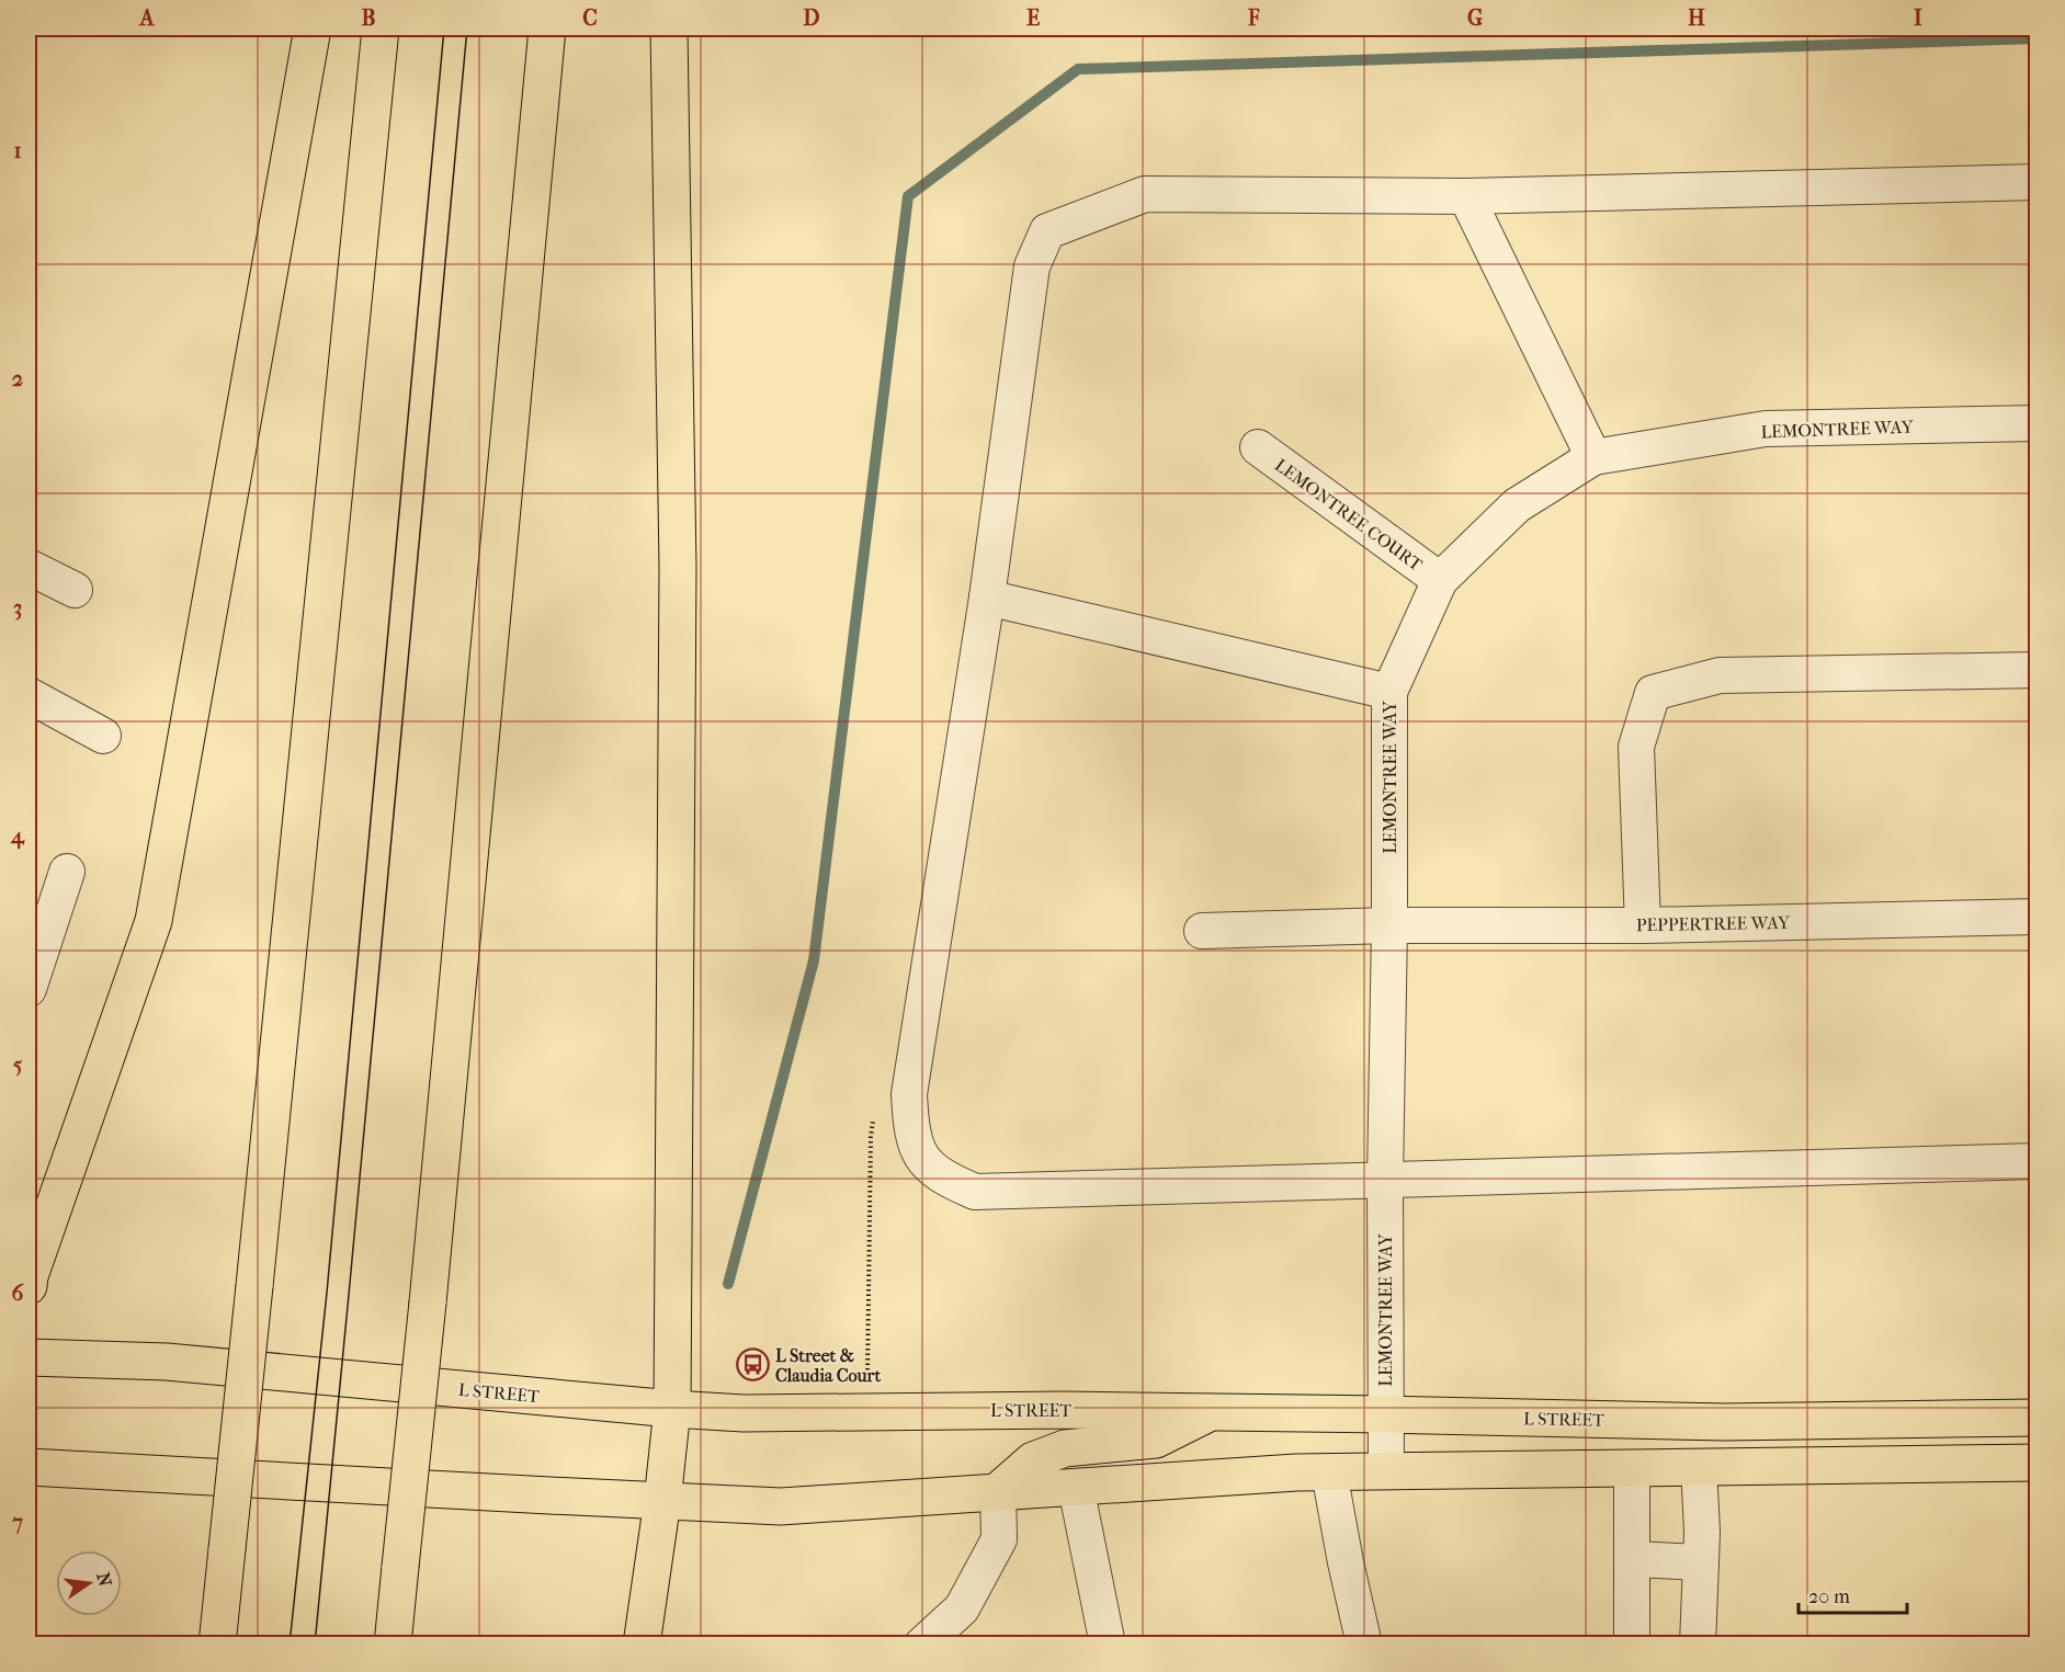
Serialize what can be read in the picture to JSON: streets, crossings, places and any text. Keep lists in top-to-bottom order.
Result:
{
  "streets": {
    "main road": ["L STREET"],
    "street": ["LEMONTREE WAY", "LEMONTREE COURT", "PEPPERTREE WAY"]
  },
  "crossings": [
    ["LEMONTREE WAY", "LEMONTREE COURT"],
    ["LEMONTREE WAY", "PEPPERTREE WAY"],
    ["LEMONTREE WAY", "L STREET"]
  ],
  "places": {
    "bus stop": ["L Street & Claudia Court"]
  },
  "scale_bar": "20 m",
  "north": "right",
  "grid": {
    "columns": [
      "A",
      "B",
      "C",
      "D",
      "E",
      "F",
      "G",
      "H",
      "I"
    ],
    "rows": [
      "1",
      "2",
      "3",
      "4",
      "5",
      "6",
      "7"
    ]
  }
}
